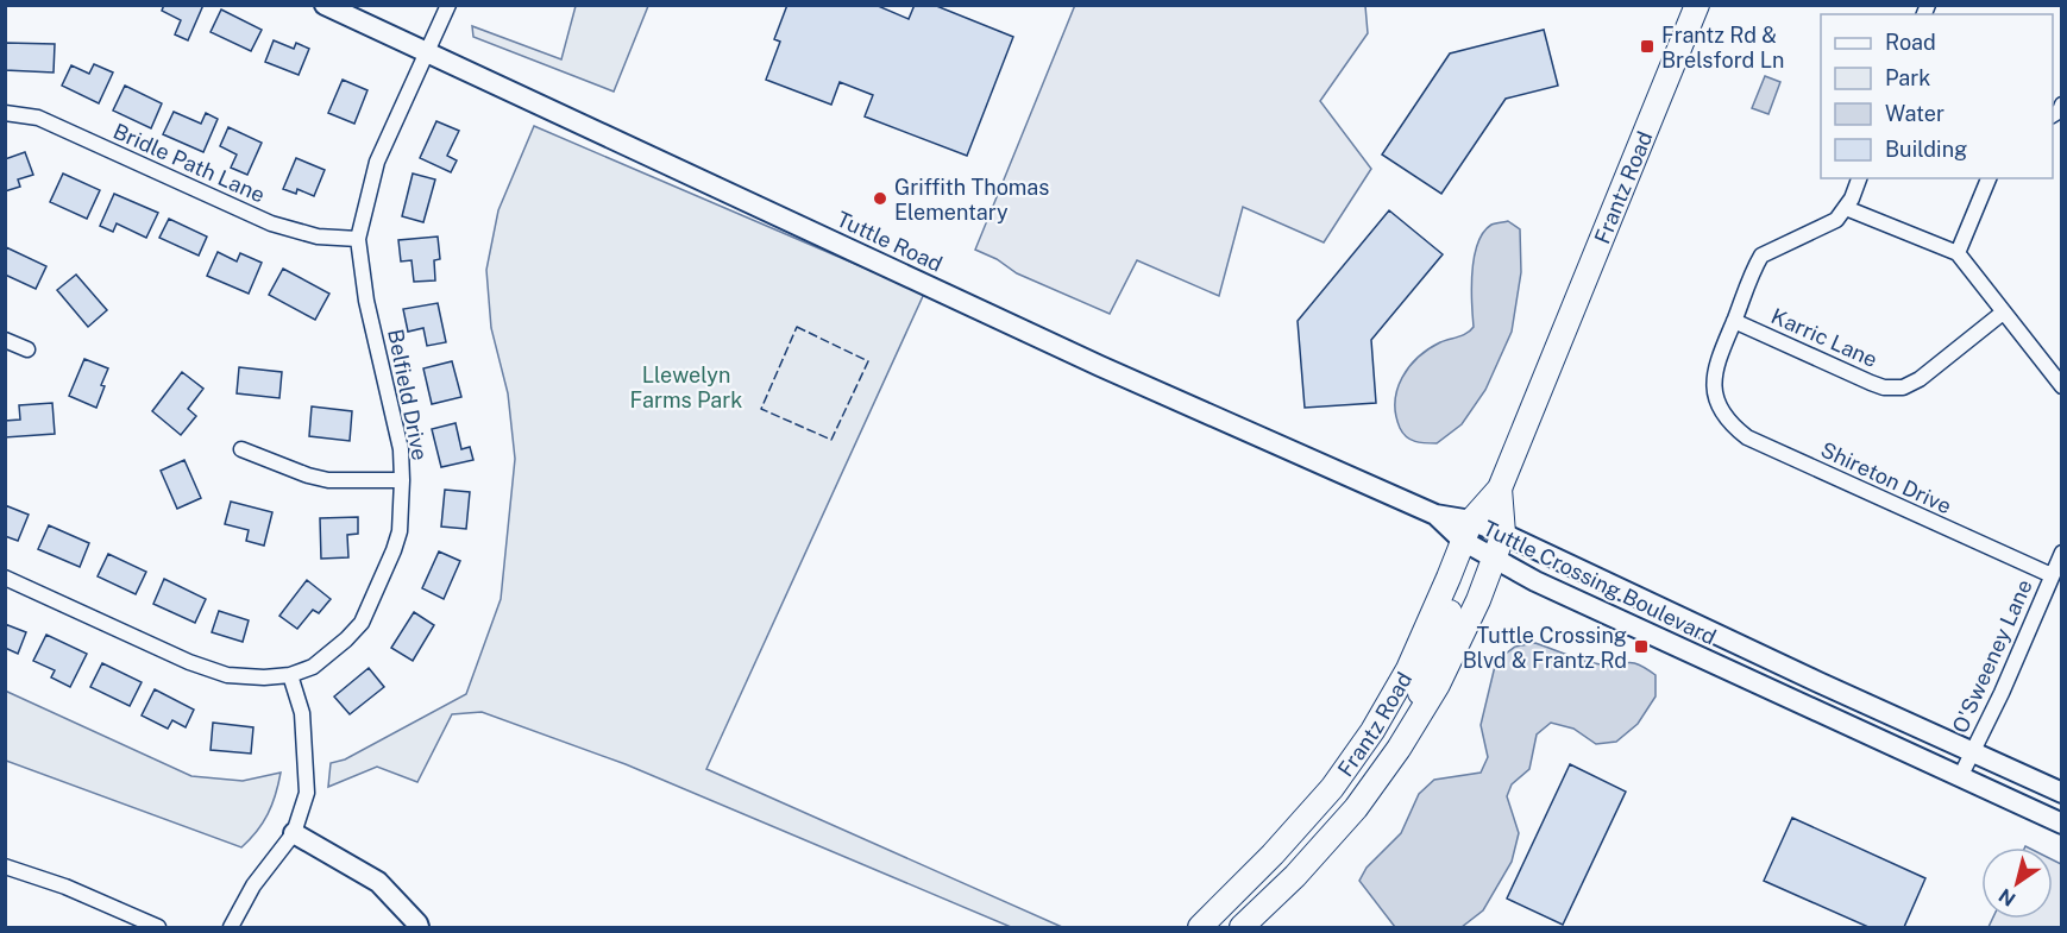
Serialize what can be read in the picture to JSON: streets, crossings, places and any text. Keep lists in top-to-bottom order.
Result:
{
  "streets": {
    "main road": ["Frantz Road", "Tuttle Road", "Tuttle Crossing Boulevard"],
    "street": [
      "Bridle Path Lane",
      "Karric Lane",
      "Belfield Drive",
      "Shireton Drive",
      "O'Sweeney Lane"
    ]
  },
  "crossings": [
    ["Bridle Path Lane", "Belfield Drive"],
    ["Frantz Road", "Tuttle Crossing Boulevard"],
    ["Tuttle Road", "Belfield Drive"],
    ["Tuttle Road", "Tuttle Crossing Boulevard"],
    ["Karric Lane", "Shireton Drive"],
    ["Shireton Drive", "O'Sweeney Lane"],
    ["Tuttle Crossing Boulevard", "O'Sweeney Lane"]
  ],
  "parks": ["Llewelyn Farms Park"],
  "places": {
    "transit": ["Frantz Rd & Brelsford Ln", "Tuttle Crossing Blvd & Frantz Rd"],
    "other": ["Griffith Thomas Elementary"]
  },
  "legend": [
    "Road",
    "Park",
    "Water",
    "Building"
  ],
  "north": "bottom left"
}
